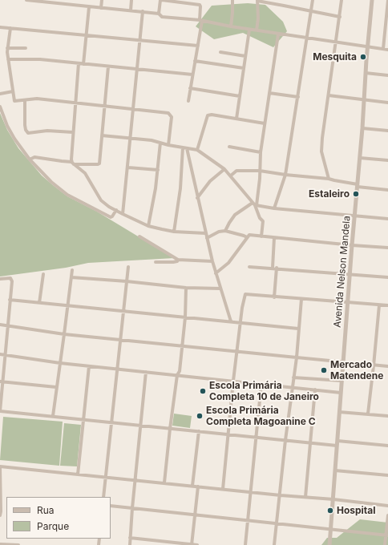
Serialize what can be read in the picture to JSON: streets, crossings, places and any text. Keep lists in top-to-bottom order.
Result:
{
  "streets": {
    "street": ["Avenida Nelson Mandela"]
  },
  "places": [
    "Mesquita",
    "Estaleiro",
    "Mercado Matendene",
    "Escola Primária Completa 10 de Janeiro",
    "Escola Primária Completa Magoanine C",
    "Hospital"
  ],
  "legend": ["Rua", "Parque"]
}
